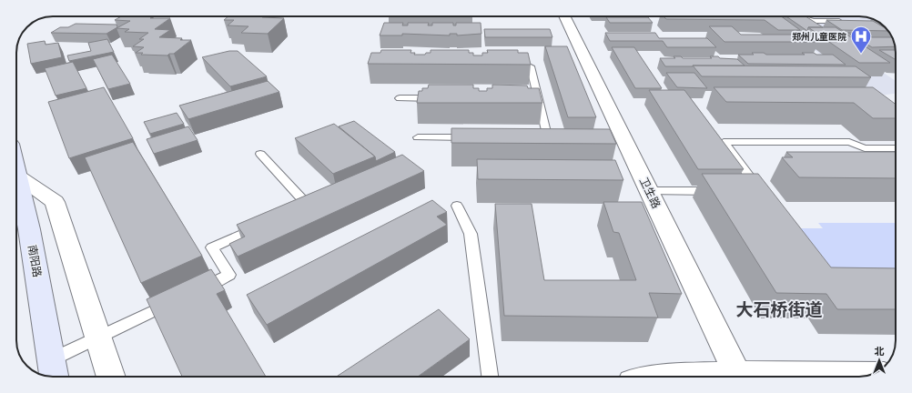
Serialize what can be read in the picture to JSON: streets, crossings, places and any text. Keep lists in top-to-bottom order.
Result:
{
  "streets": {
    "main road": ["南阳路"],
    "street": ["卫生路"]
  },
  "districts": ["大石桥街道"],
  "places": {
    "hospital": ["郑州儿童医院"]
  },
  "north": "top"
}
